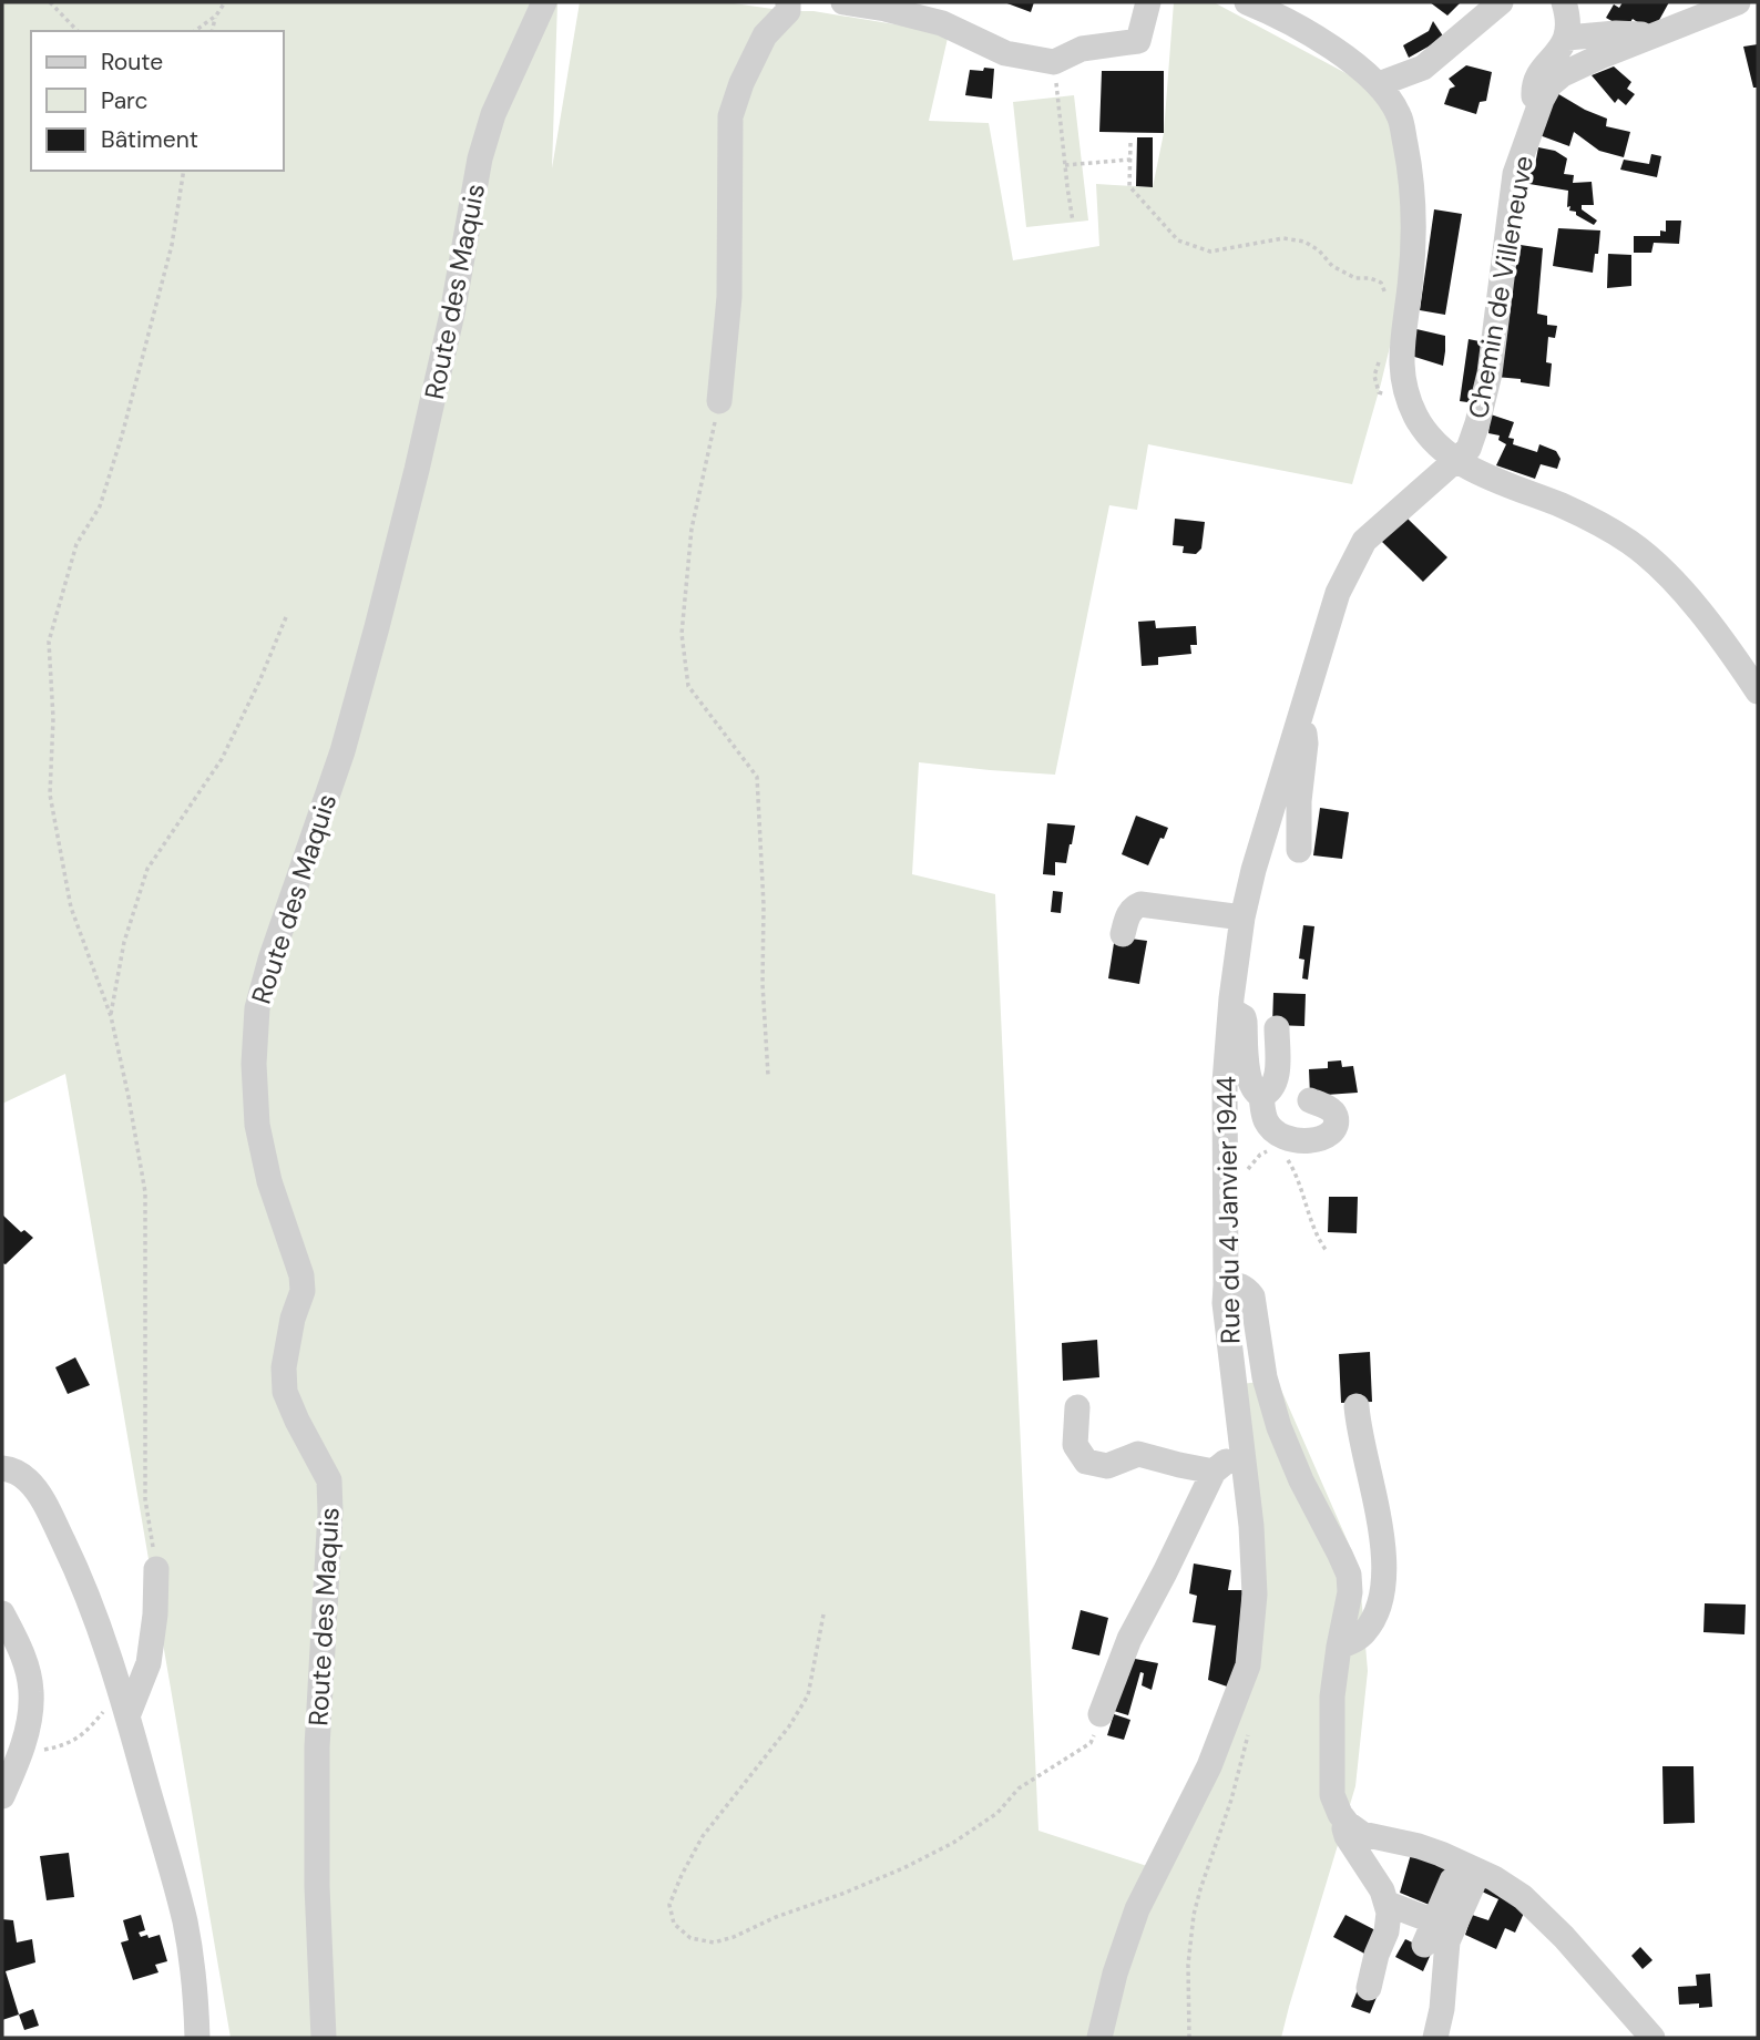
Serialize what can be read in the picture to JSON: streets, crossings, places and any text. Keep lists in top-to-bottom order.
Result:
{
  "streets": {
    "street": ["Chemin de Villeneuve", "Route des Maquis", "Rue du 4 Janvier 1944"]
  },
  "crossings": [
    ["Chemin de Villeneuve", "Rue du 4 Janvier 1944"]
  ],
  "legend": ["Route", "Parc", "Bâtiment"]
}
